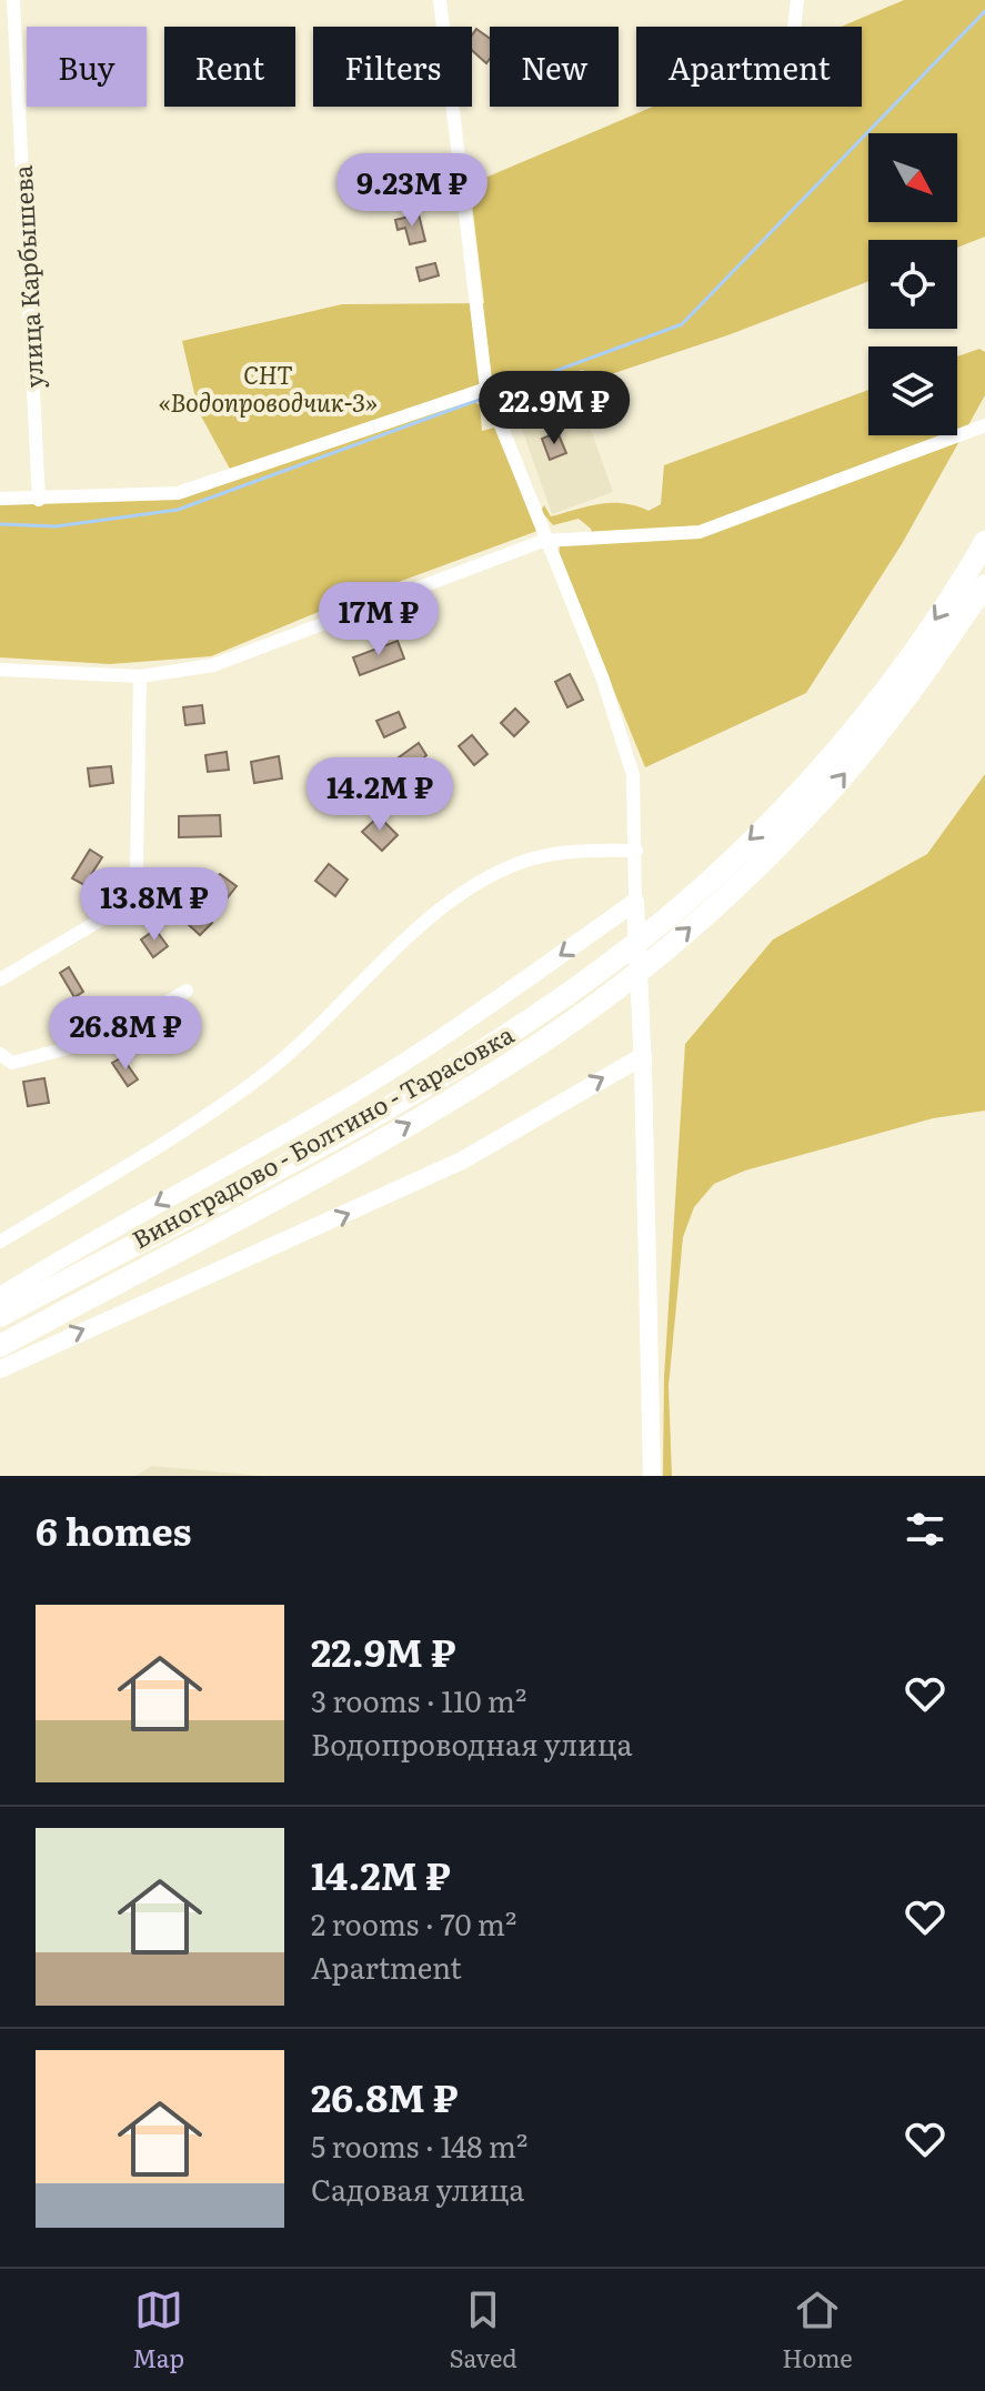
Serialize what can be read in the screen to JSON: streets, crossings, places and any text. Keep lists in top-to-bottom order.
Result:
{
  "streets": {
    "main road": ["Виноградово - Болтино - Тарасовка"],
    "street": ["улица Карбышева"]
  },
  "parks": ["СНТ «Водопроводчик-3»"],
  "north": "bottom right",
  "page": {
    "chip": [
      "Buy",
      "Rent",
      "Filters",
      "New",
      "Apartment"
    ],
    "price": [
      "9.23M ₽",
      "22.9M ₽",
      "17M ₽",
      "14.2M ₽",
      "13.8M ₽",
      "26.8M ₽"
    ],
    "heading": "6 homes",
    "list": [
      {
        "name": "22.9M ₽",
        "note": "3 rooms · 110 m² · Водопроводная улица"
      },
      {
        "name": "14.2M ₽",
        "note": "2 rooms · 70 m² · Apartment"
      },
      {
        "name": "26.8M ₽",
        "note": "5 rooms · 148 m² · Садовая улица"
      }
    ],
    "tabs": ["Map", "Saved", "Home"]
  }
}
